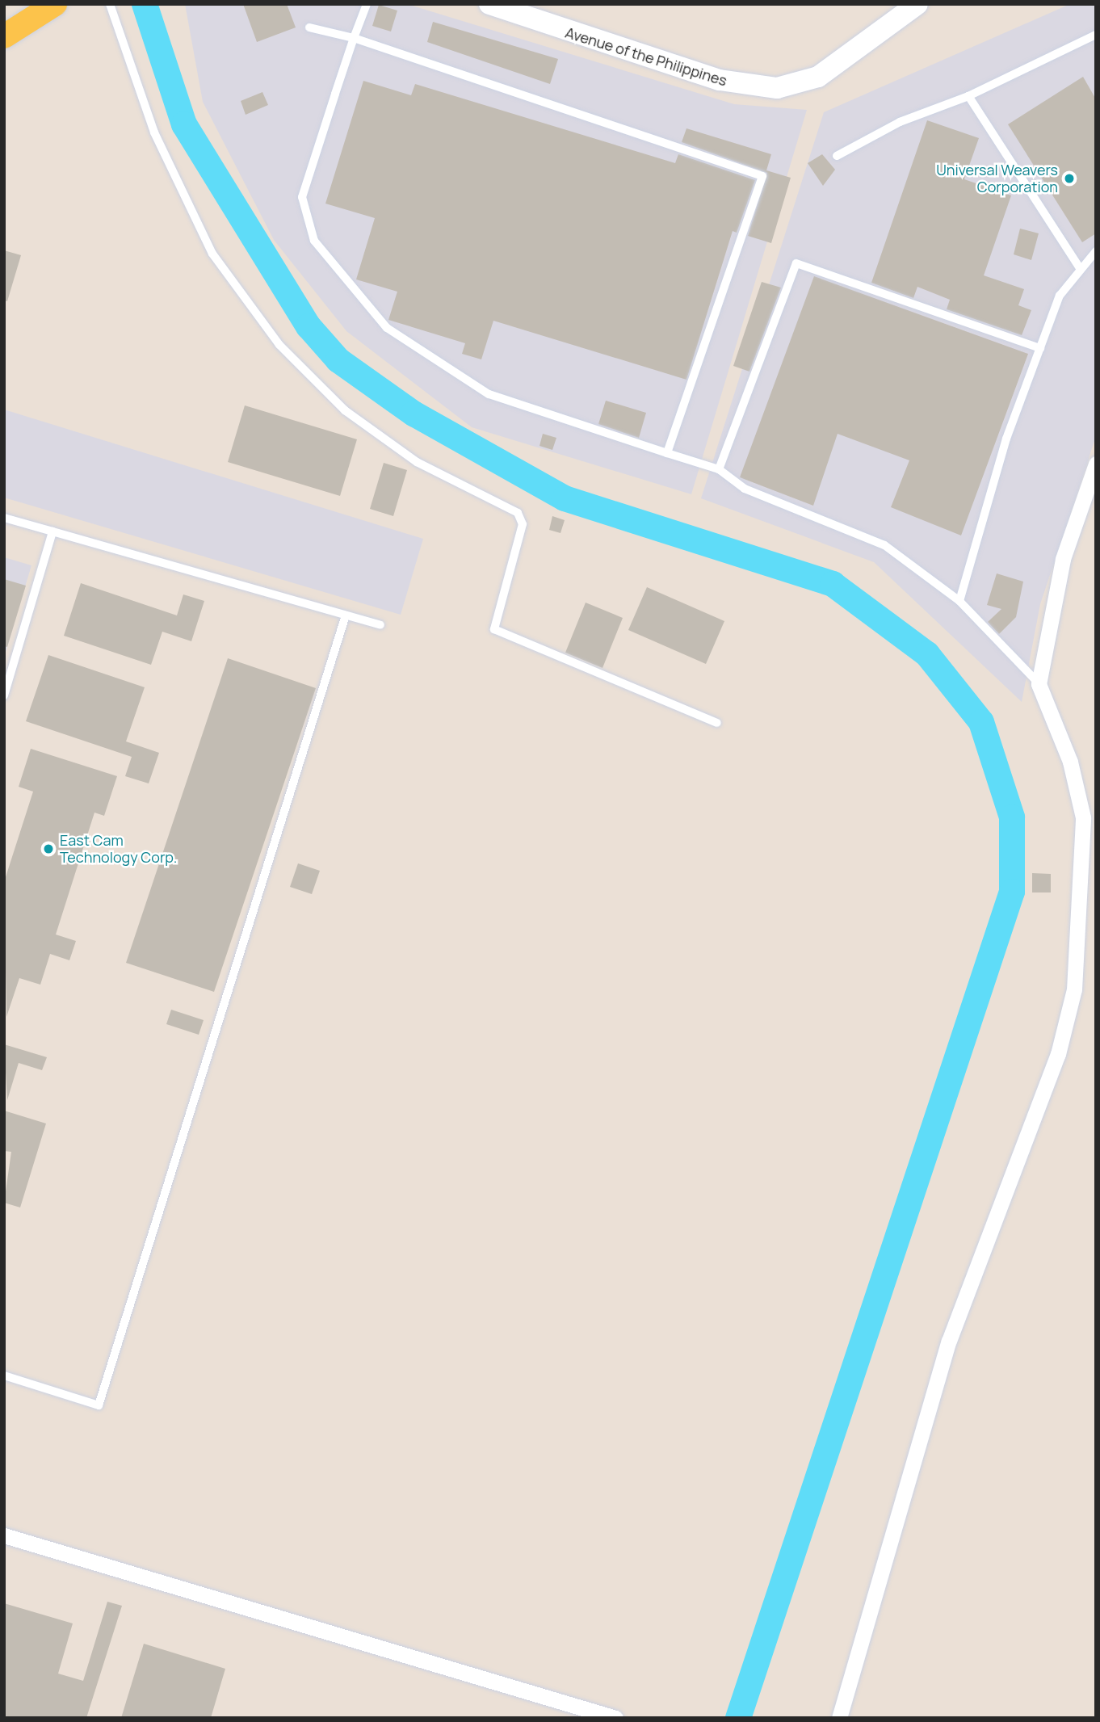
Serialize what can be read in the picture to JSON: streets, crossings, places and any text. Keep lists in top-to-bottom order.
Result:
{
  "streets": {
    "main road": ["Avenue of the Philippines"]
  },
  "places": ["Universal Weavers Corporation", "East Cam Technology Corp."]
}
